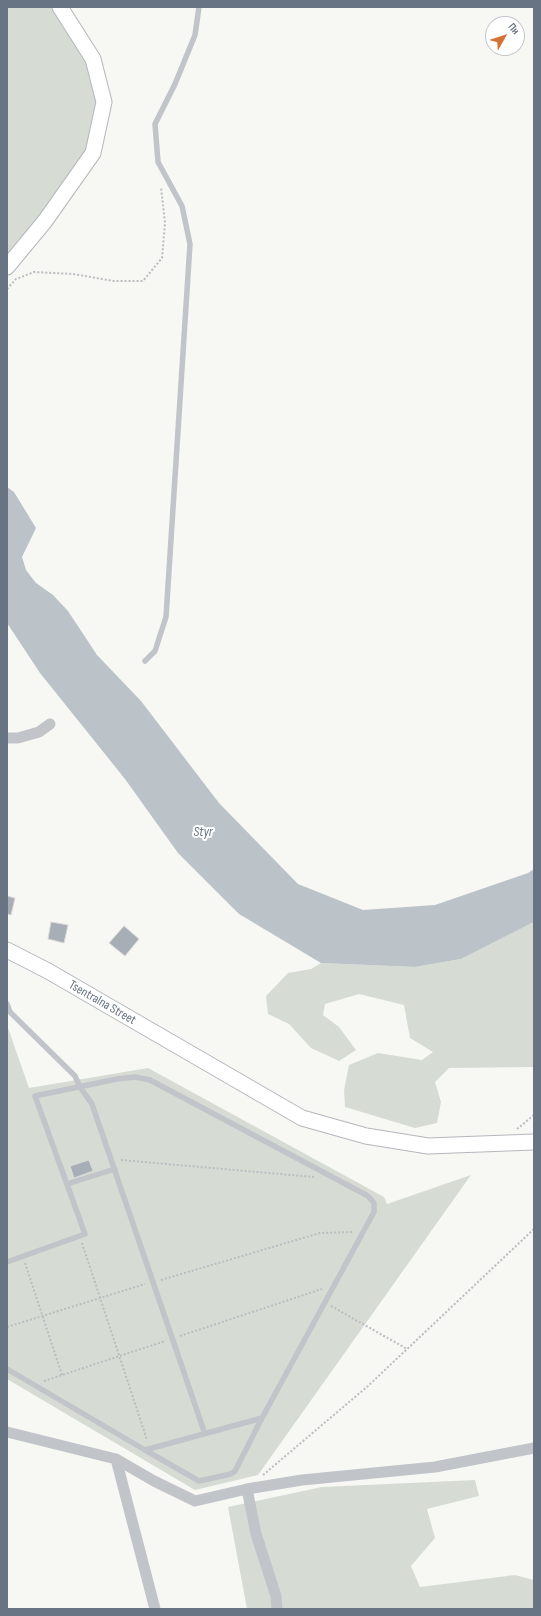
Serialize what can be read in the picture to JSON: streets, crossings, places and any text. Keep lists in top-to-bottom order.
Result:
{
  "streets": {
    "street": ["Tsentralna Street"]
  },
  "water": ["Styr"],
  "north": "top right"
}
